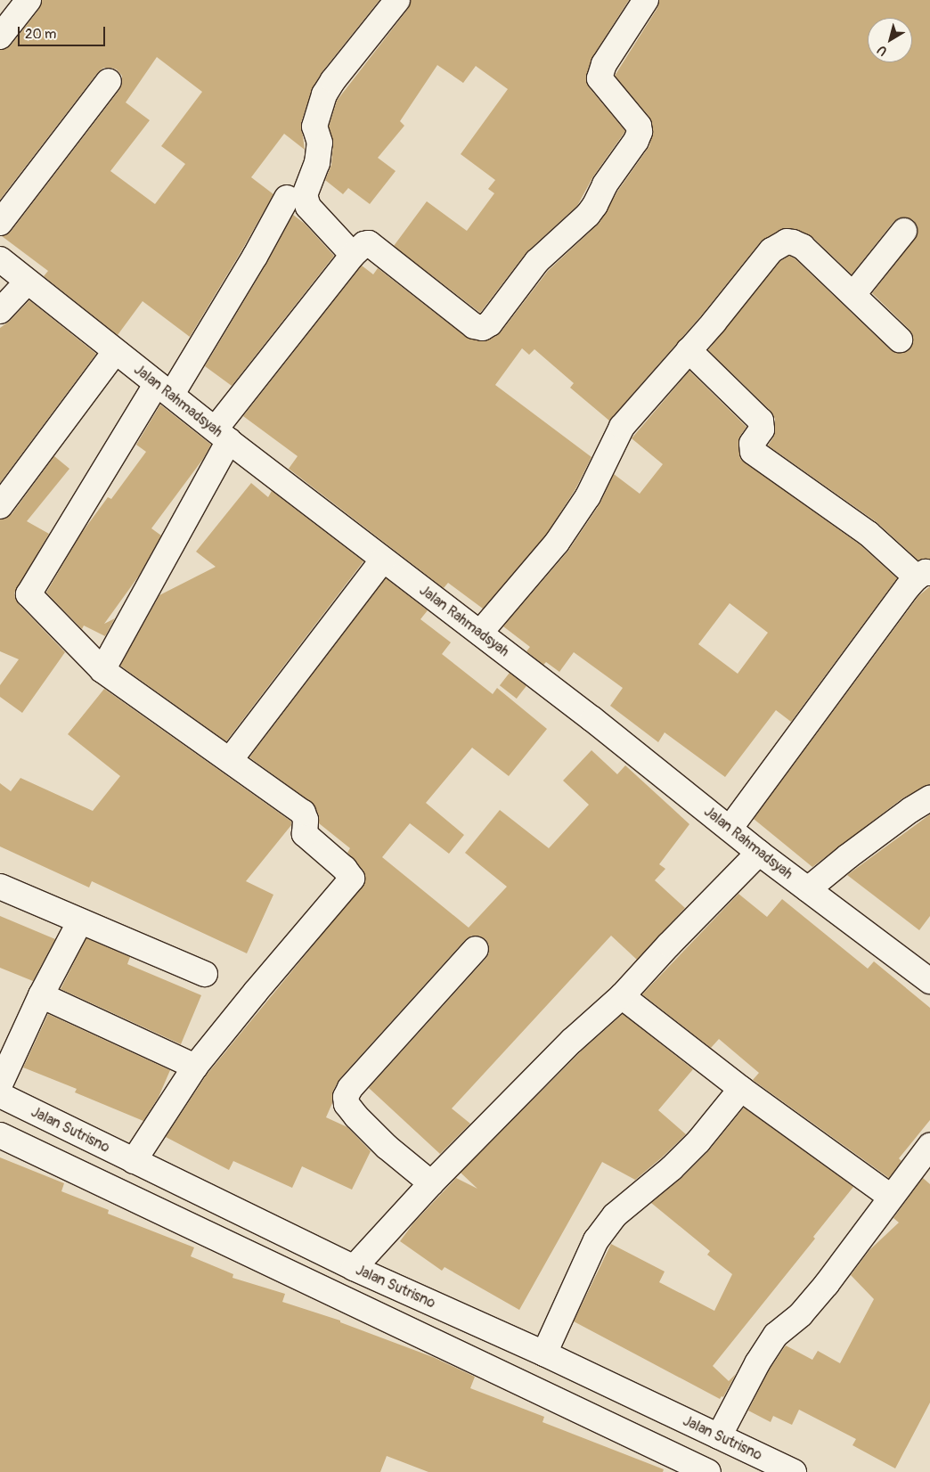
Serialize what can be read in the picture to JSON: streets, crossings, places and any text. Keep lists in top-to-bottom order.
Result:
{
  "streets": {
    "street": ["Jalan Rahmadsyah", "Jalan Sutrisno"]
  },
  "scale_bar": "20 m",
  "north": "bottom left"
}
